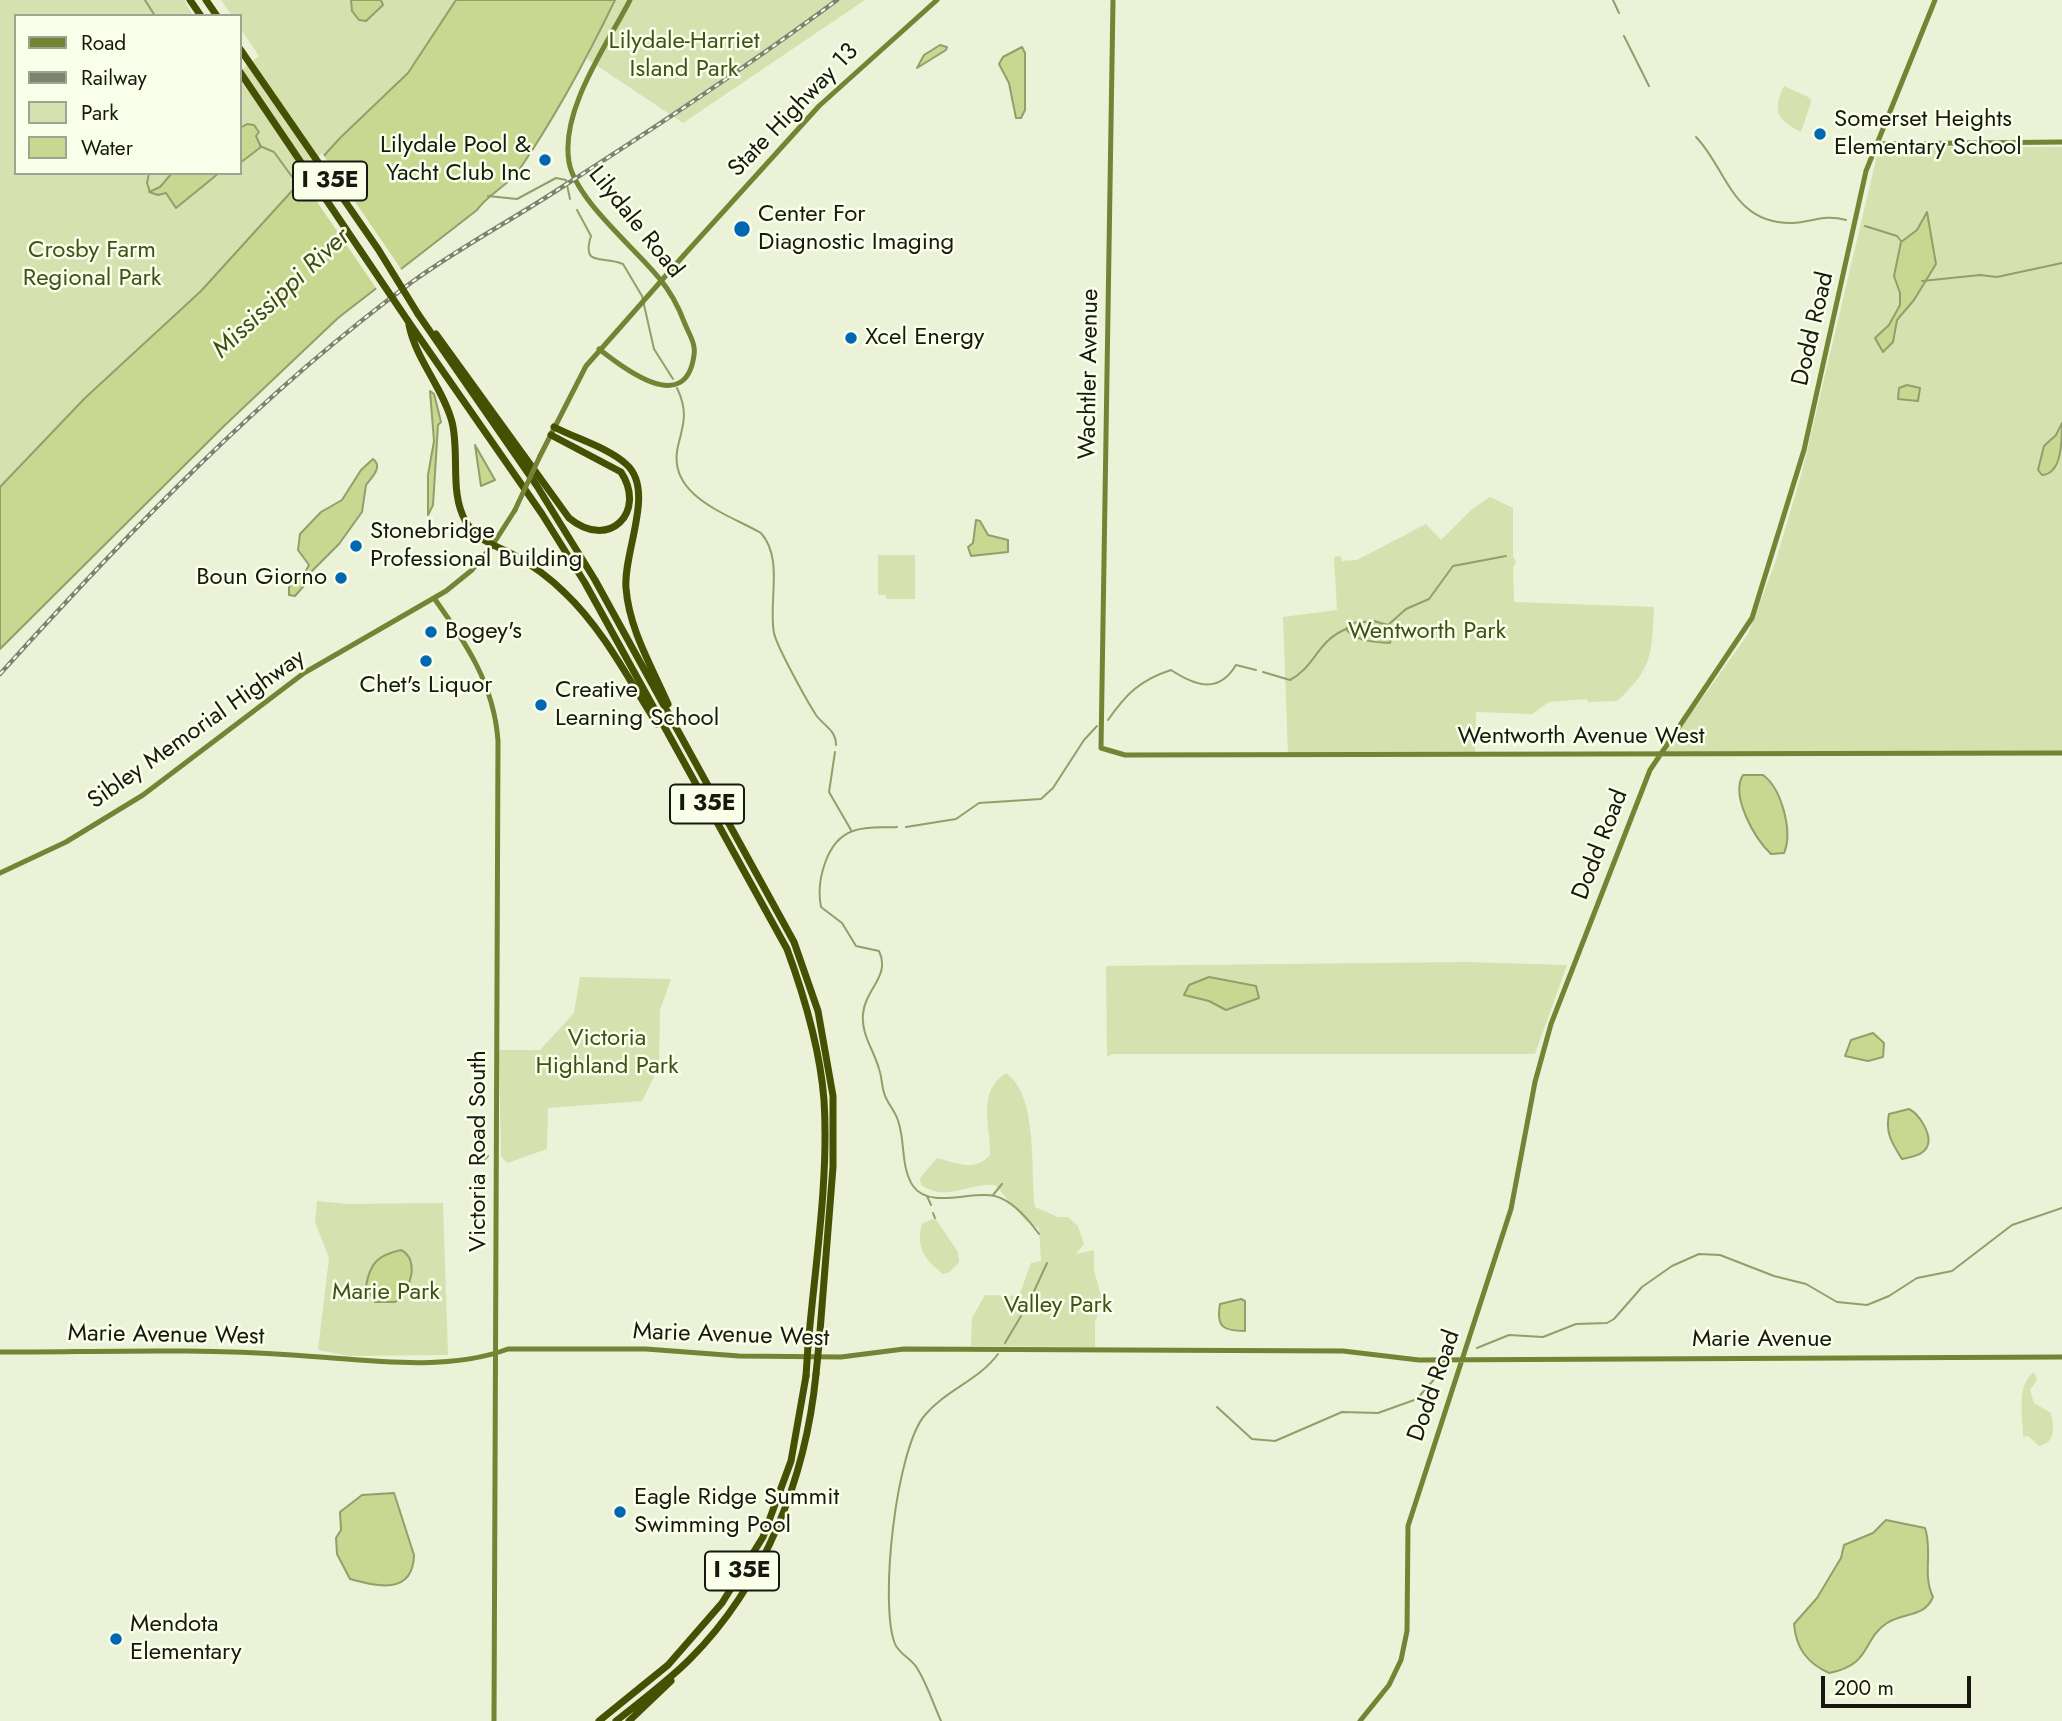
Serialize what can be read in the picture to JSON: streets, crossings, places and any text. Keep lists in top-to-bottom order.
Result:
{
  "streets": {
    "highway": ["I 35E"],
    "street": [
      "State Highway 13",
      "Lilydale Road",
      "Dodd Road",
      "Wachtler Avenue",
      "Sibley Memorial Highway",
      "Wentworth Avenue West",
      "Victoria Road South",
      "Marie Avenue West",
      "Marie Avenue"
    ]
  },
  "crossings": [
    ["State Highway 13", "Lilydale Road"],
    ["State Highway 13", "Sibley Memorial Highway"],
    ["Dodd Road", "Wentworth Avenue West"],
    ["Dodd Road", "Marie Avenue West"],
    ["Dodd Road", "Marie Avenue"],
    ["Wachtler Avenue", "Wentworth Avenue West"],
    ["Sibley Memorial Highway", "Victoria Road South"],
    ["Victoria Road South", "Marie Avenue West"],
    ["Marie Avenue West", "Marie Avenue"]
  ],
  "water": ["Mississippi River"],
  "parks": [
    "Lilydale-Harriet Island Park",
    "Crosby Farm Regional Park",
    "Wentworth Park",
    "Victoria Highland Park",
    "Marie Park",
    "Valley Park"
  ],
  "places": [
    "Somerset Heights Elementary School",
    "Lilydale Pool & Yacht Club Inc",
    "Center For Diagnostic Imaging",
    "Xcel Energy",
    "Stonebridge Professional Building",
    "Boun Giorno",
    "Bogey's",
    "Chet's Liquor",
    "Creative Learning School",
    "Eagle Ridge Summit Swimming Pool",
    "Mendota Elementary"
  ],
  "legend": [
    "Road",
    "Railway",
    "Park",
    "Water"
  ],
  "scale_bar": "200 m"
}
